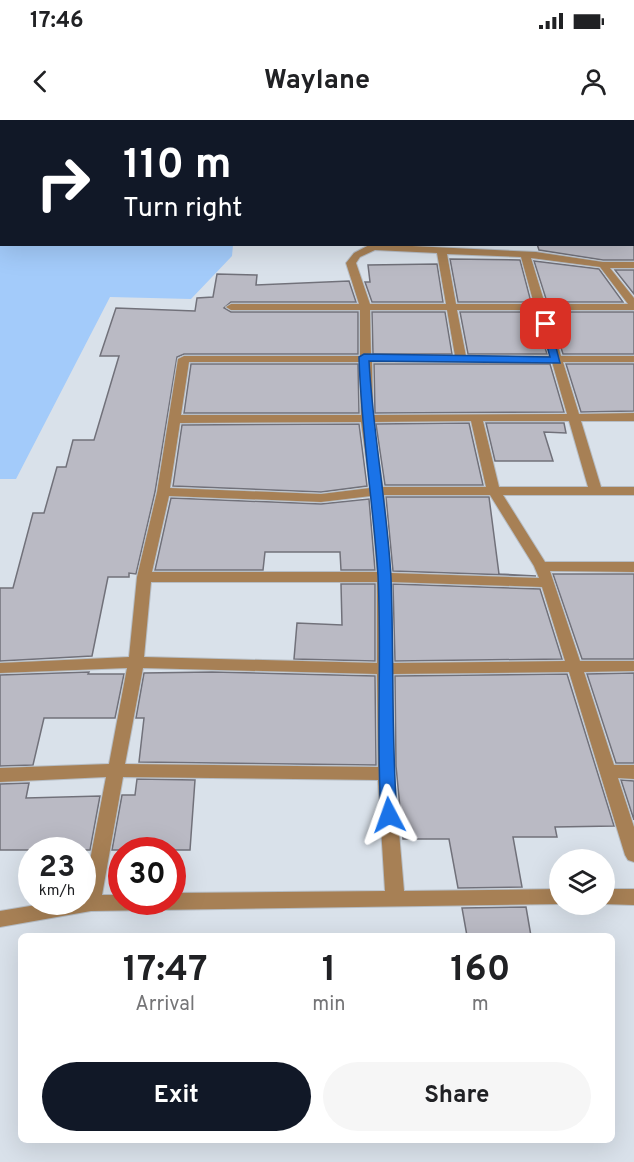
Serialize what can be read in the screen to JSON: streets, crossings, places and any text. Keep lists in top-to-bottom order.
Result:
{
  "page": {
    "status": "17:46",
    "header": "Waylane",
    "turn": ["110 m", "Turn right"],
    "speed": "23 km/h",
    "limit": "30",
    "eta": [
      "17:47",
      "Arrival",
      "1",
      "min",
      "160",
      "m"
    ],
    "buttons": ["Exit", "Share"]
  }
}
